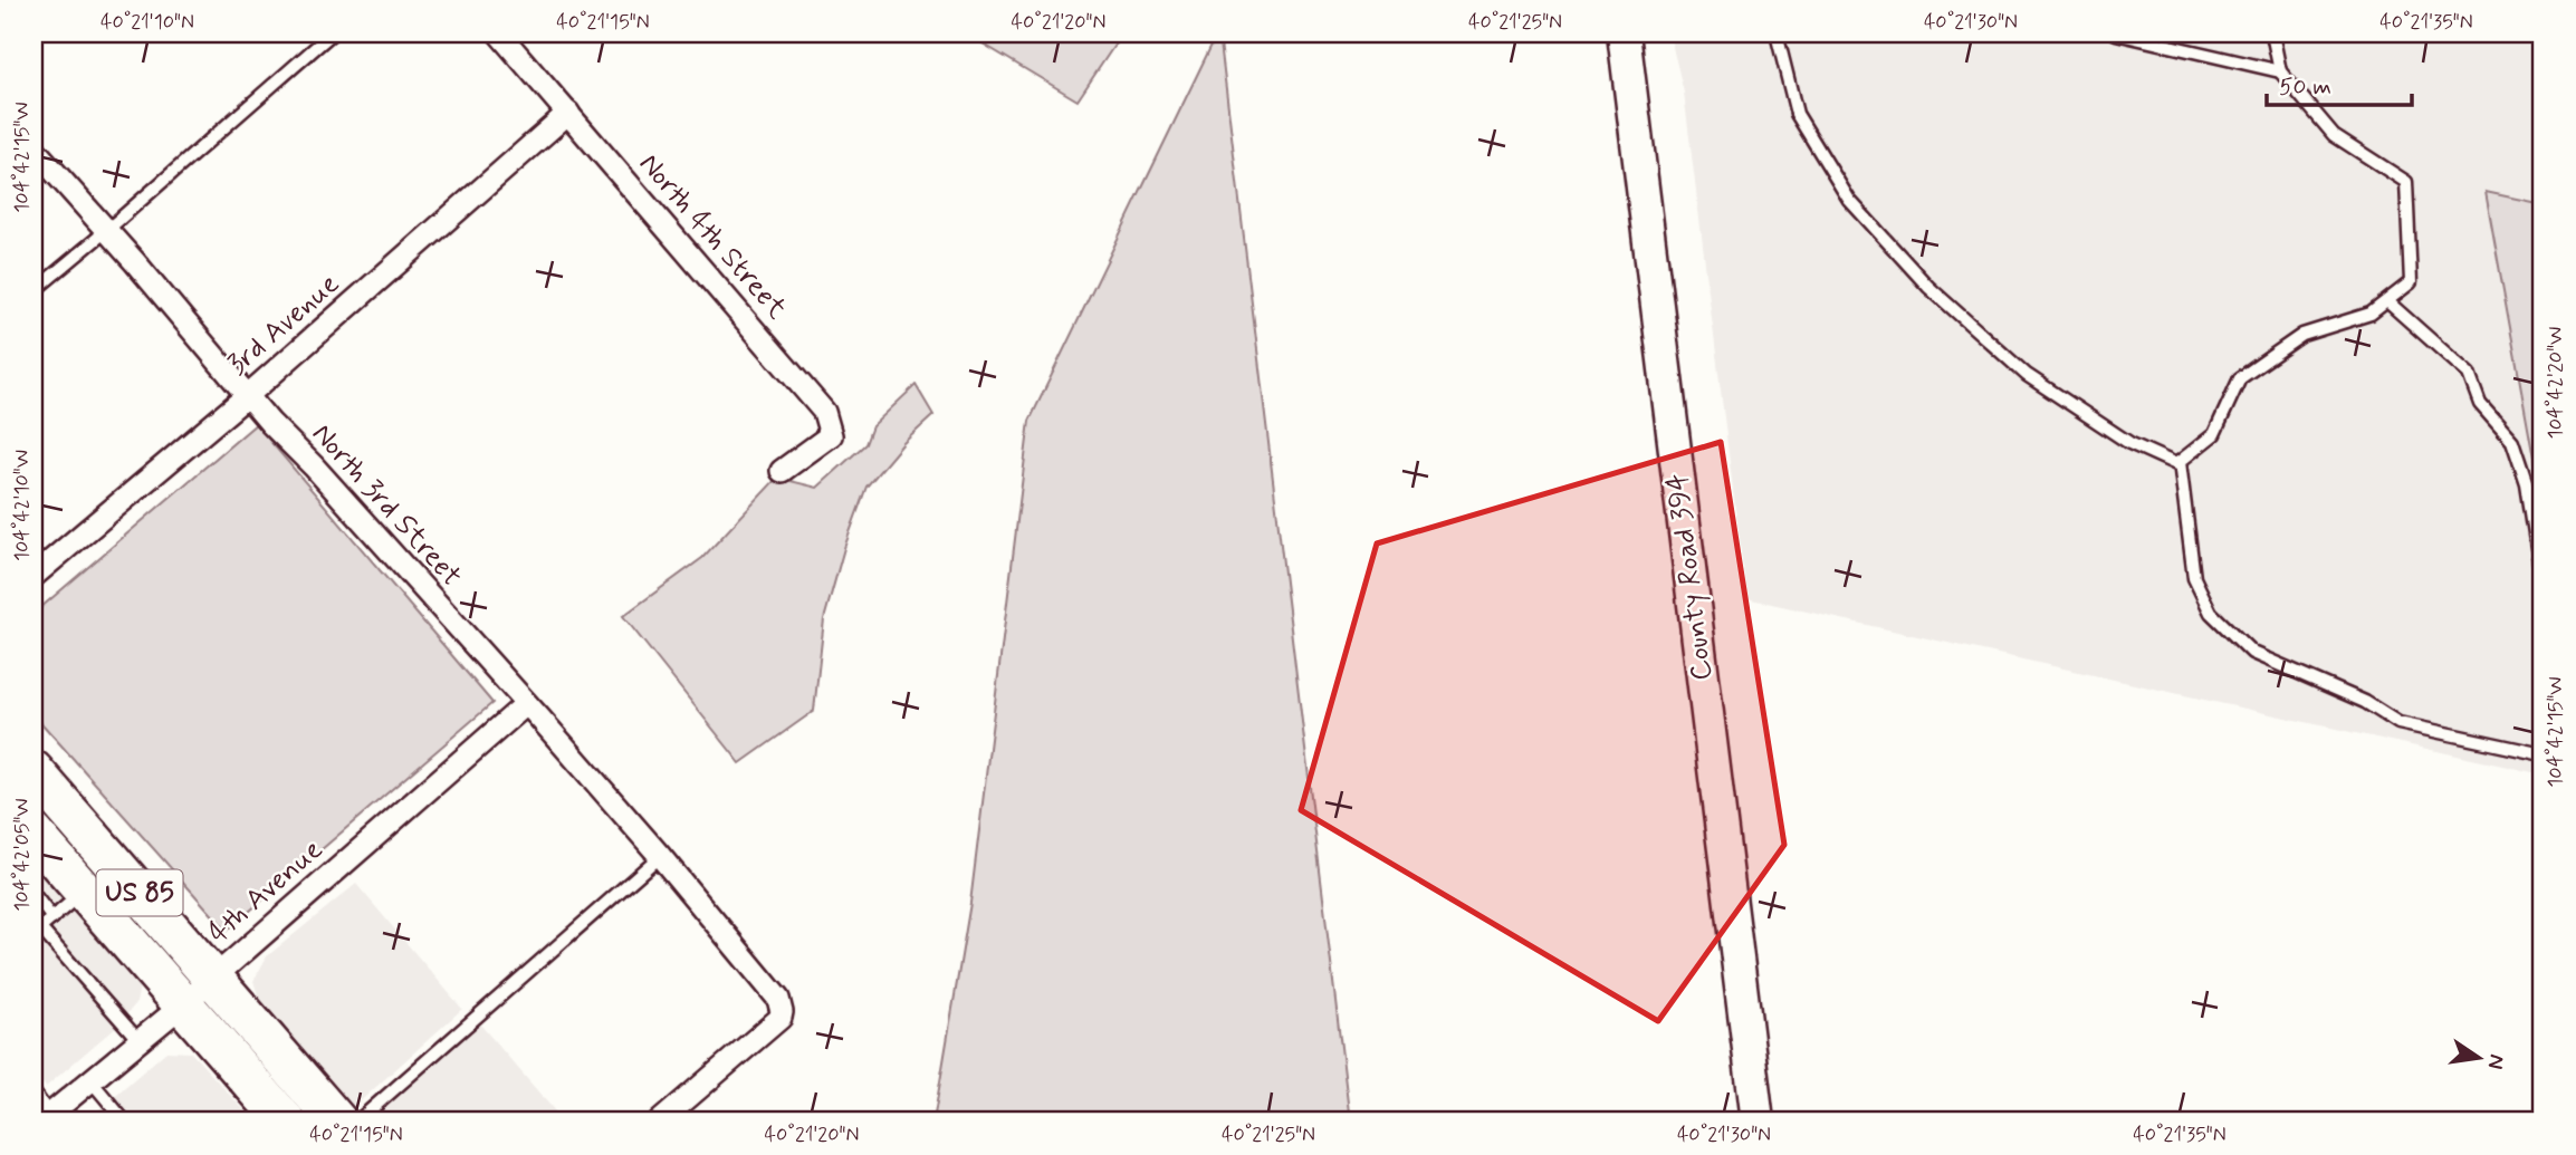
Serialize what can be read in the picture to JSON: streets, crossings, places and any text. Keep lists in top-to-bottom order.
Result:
{
  "streets": {
    "highway": ["US 85"],
    "street": [
      "North 4th Street",
      "3rd Avenue",
      "North 3rd Street",
      "County Road 394",
      "4th Avenue"
    ]
  },
  "crossings": [
    ["North 4th Street", "3rd Avenue"],
    ["3rd Avenue", "North 3rd Street"],
    ["North 3rd Street", "4th Avenue"],
    ["4th Avenue", "US 85"]
  ],
  "scale_bar": "50 m",
  "north": "right",
  "coordinates": [
    "40°21'10\"N",
    "40°21'15\"N",
    "40°21'20\"N",
    "40°21'25\"N",
    "40°21'30\"N",
    "40°21'35\"N",
    "104°42'15\"W",
    "104°42'20\"W",
    "104°42'10\"W",
    "104°42'05\"W"
  ]
}
